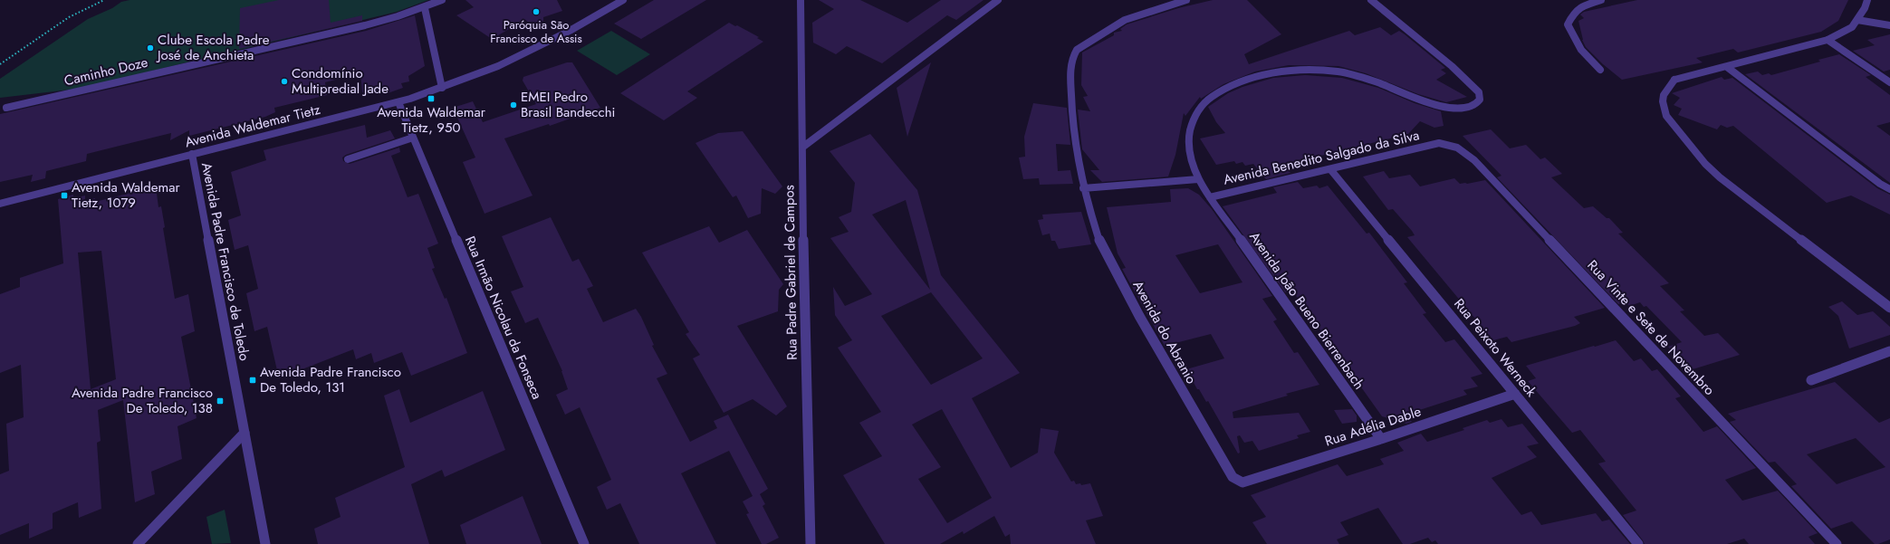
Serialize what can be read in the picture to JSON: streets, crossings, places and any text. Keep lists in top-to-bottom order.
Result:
{
  "streets": {
    "street": [
      "Caminho Doze",
      "Avenida Waldemar Tietz",
      "Avenida Benedito Salgado da Silva",
      "Avenida Padre Francisco de Toledo",
      "Rua Padre Gabriel de Campos",
      "Avenida João Bueno Bierrenbach",
      "Rua Irmão Nicolau da Fonseca",
      "Rua Vinte e Sete de Novembro",
      "Avenida do Abranio",
      "Rua Peixoto Werneck",
      "Rua Adélia Dable"
    ]
  },
  "crossings": [
    ["Avenida Waldemar Tietz", "Avenida Padre Francisco de Toledo"],
    ["Avenida Waldemar Tietz", "Rua Irmão Nicolau da Fonseca"],
    ["Avenida Benedito Salgado da Silva", "Avenida João Bueno Bierrenbach"],
    ["Avenida Benedito Salgado da Silva", "Rua Vinte e Sete de Novembro"],
    ["Avenida Benedito Salgado da Silva", "Rua Peixoto Werneck"],
    ["Avenida João Bueno Bierrenbach", "Rua Adélia Dable"],
    ["Avenida do Abranio", "Rua Adélia Dable"],
    ["Rua Peixoto Werneck", "Rua Adélia Dable"]
  ],
  "places": {
    "other": [
      "Paróquia São Francisco de Assis",
      "Clube Escola Padre José de Anchieta",
      "Condomínio Multipredial Jade",
      "EMEI Pedro Brasil Bandecchi"
    ],
    "transit": [
      "Avenida Waldemar Tietz, 950",
      "Avenida Waldemar Tietz, 1079",
      "Avenida Padre Francisco De Toledo, 131",
      "Avenida Padre Francisco De Toledo, 138"
    ]
  }
}
